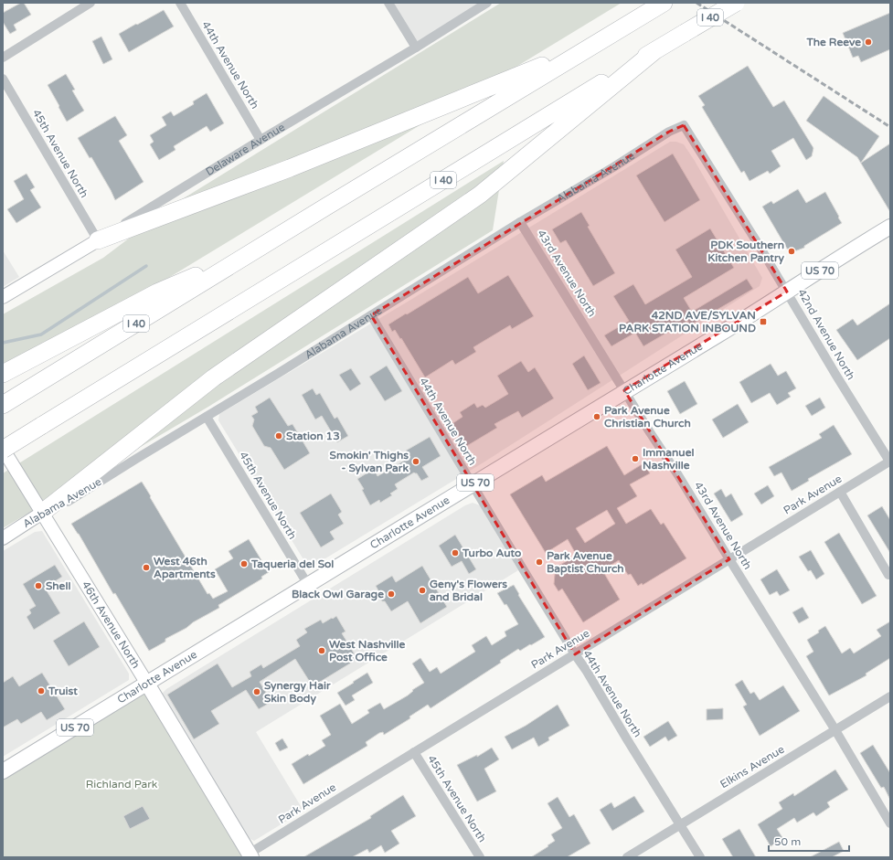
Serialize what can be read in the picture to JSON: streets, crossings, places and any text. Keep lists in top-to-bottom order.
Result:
{
  "streets": {
    "highway": ["I 40"],
    "main road": [
      "Delaware Avenue",
      "Alabama Avenue",
      "US 70",
      "Charlotte Avenue",
      "46th Avenue North"
    ],
    "street": [
      "44th Avenue North",
      "45th Avenue North",
      "43rd Avenue North",
      "42nd Avenue North",
      "Park Avenue",
      "Elkins Avenue"
    ]
  },
  "crossings": [
    ["I 40", "46th Avenue North"],
    ["44th Avenue North", "Delaware Avenue"],
    ["44th Avenue North", "Alabama Avenue"],
    ["44th Avenue North", "Charlotte Avenue"],
    ["44th Avenue North", "Park Avenue"],
    ["44th Avenue North", "Elkins Avenue"],
    ["Delaware Avenue", "45th Avenue North"],
    ["45th Avenue North", "Alabama Avenue"],
    ["45th Avenue North", "Charlotte Avenue"],
    ["45th Avenue North", "Park Avenue"],
    ["Alabama Avenue", "43rd Avenue North"],
    ["Alabama Avenue", "42nd Avenue North"],
    ["Alabama Avenue", "46th Avenue North"],
    ["43rd Avenue North", "Charlotte Avenue"],
    ["43rd Avenue North", "Park Avenue"],
    ["43rd Avenue North", "Elkins Avenue"],
    ["42nd Avenue North", "Charlotte Avenue"],
    ["42nd Avenue North", "Park Avenue"],
    ["Charlotte Avenue", "46th Avenue North"],
    ["Park Avenue", "46th Avenue North"]
  ],
  "parks": ["Richland Park"],
  "places": {
    "other": [
      "The Reeve",
      "PDK Southern Kitchen Pantry",
      "Park Avenue Christian Church",
      "Station 13",
      "Immanuel Nashville",
      "Smokin' Thighs - Sylvan Park",
      "Turbo Auto",
      "Park Avenue Baptist Church",
      "Taqueria del Sol",
      "West 46th Apartments",
      "Shell",
      "Geny's Flowers and Bridal",
      "Black Owl Garage",
      "West Nashville Post Office",
      "Truist",
      "Synergy Hair Skin Body"
    ],
    "transit": ["42ND AVE/SYLVAN PARK STATION INBOUND"]
  },
  "scale_bar": "50 m"
}
